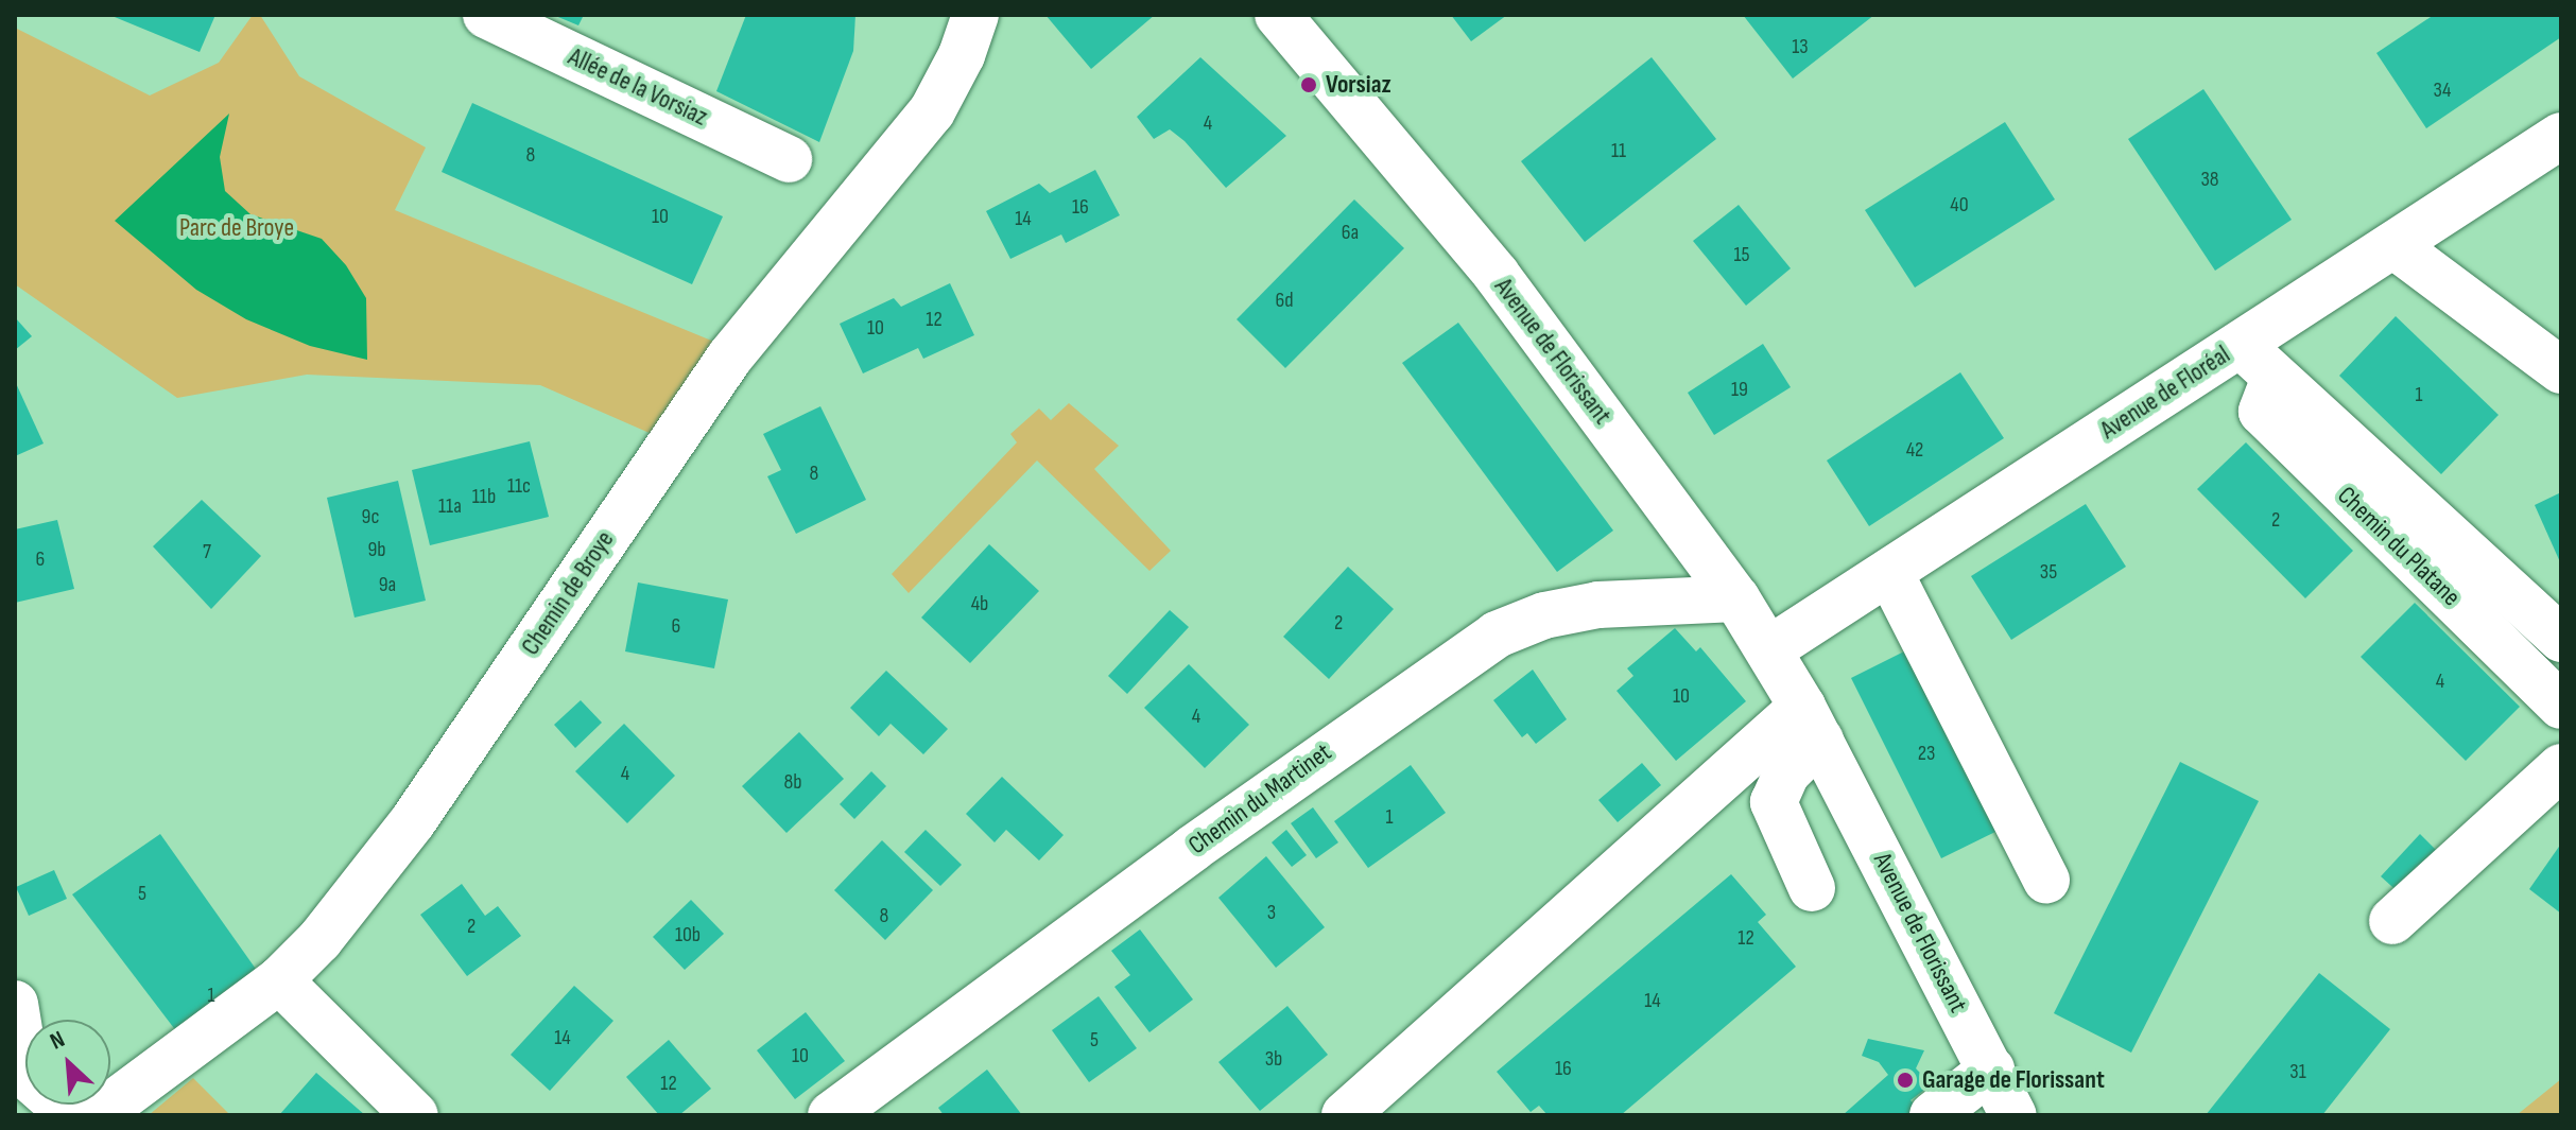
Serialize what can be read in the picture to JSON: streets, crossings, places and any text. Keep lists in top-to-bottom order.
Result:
{
  "streets": {
    "street": [
      "Allée de la Vorsiaz",
      "Avenue de Florissant",
      "Avenue de Floréal",
      "Chemin du Platane",
      "Chemin de Broye",
      "Chemin du Martinet"
    ]
  },
  "crossings": [
    ["Avenue de Florissant", "Avenue de Floréal"],
    ["Avenue de Florissant", "Chemin du Martinet"],
    ["Avenue de Floréal", "Chemin du Platane"]
  ],
  "parks": ["Parc de Broye"],
  "places": ["Vorsiaz", "Garage de Florissant"],
  "house_numbers": [
    "13",
    "34",
    "4",
    "11",
    "8",
    "38",
    "40",
    "16",
    "10",
    "14",
    "6a",
    "15",
    "6d",
    "12",
    "10",
    "19",
    "1",
    "42",
    "8",
    "11c",
    "11b",
    "11a",
    "9c",
    "2",
    "9b",
    "7",
    "6",
    "35",
    "9a",
    "4b",
    "2",
    "6",
    "4",
    "10",
    "4",
    "23",
    "4",
    "8b",
    "1",
    "5",
    "3",
    "8",
    "2",
    "10b",
    "12",
    "1",
    "14",
    "14",
    "5",
    "10",
    "3b",
    "16",
    "31",
    "12"
  ],
  "north": "top left"
}
